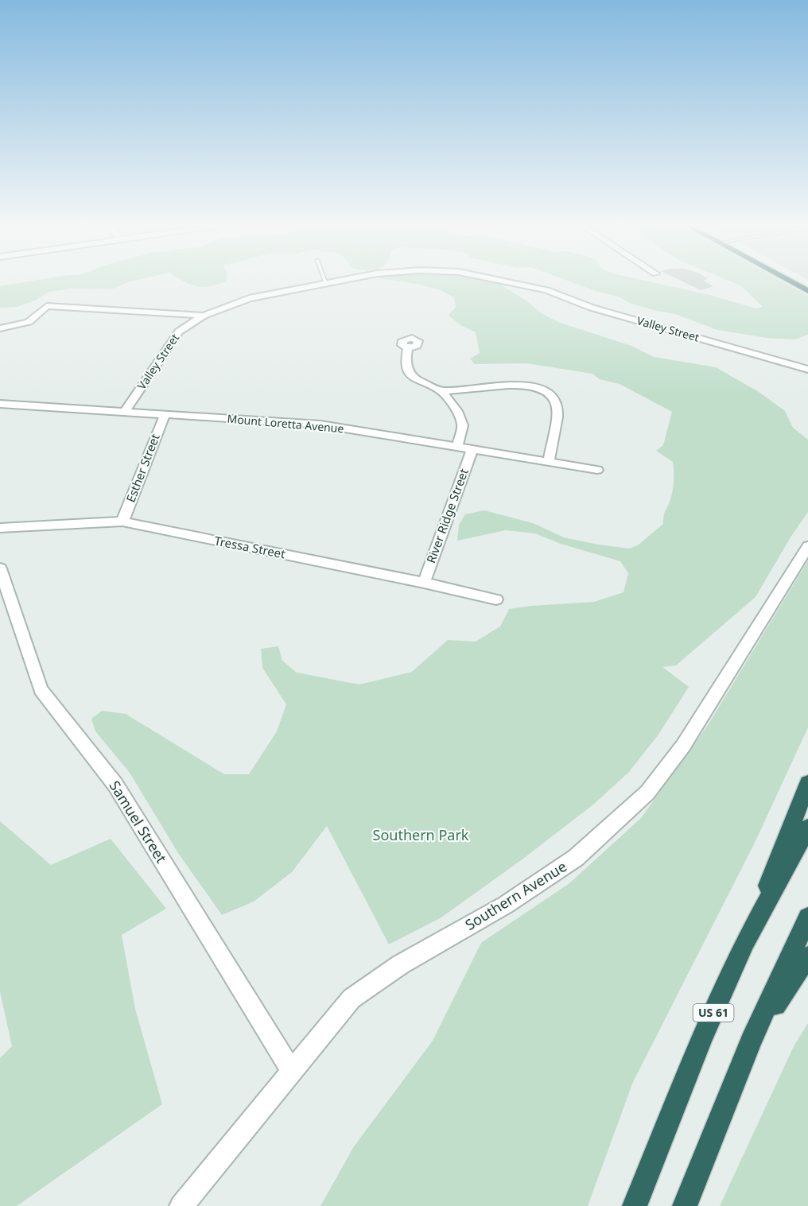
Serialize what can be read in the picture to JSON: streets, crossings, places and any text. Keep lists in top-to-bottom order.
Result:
{
  "streets": {
    "highway": ["US 61"],
    "street": [
      "Valley Street",
      "Mount Loretta Avenue",
      "Esther Street",
      "River Ridge Street",
      "Tressa Street",
      "Samuel Street",
      "Southern Avenue"
    ]
  },
  "crossings": [
    ["Valley Street", "Mount Loretta Avenue"],
    ["Mount Loretta Avenue", "Esther Street"],
    ["Mount Loretta Avenue", "River Ridge Street"],
    ["Esther Street", "Tressa Street"],
    ["River Ridge Street", "Tressa Street"],
    ["Samuel Street", "Southern Avenue"]
  ],
  "parks": ["Southern Park"]
}
